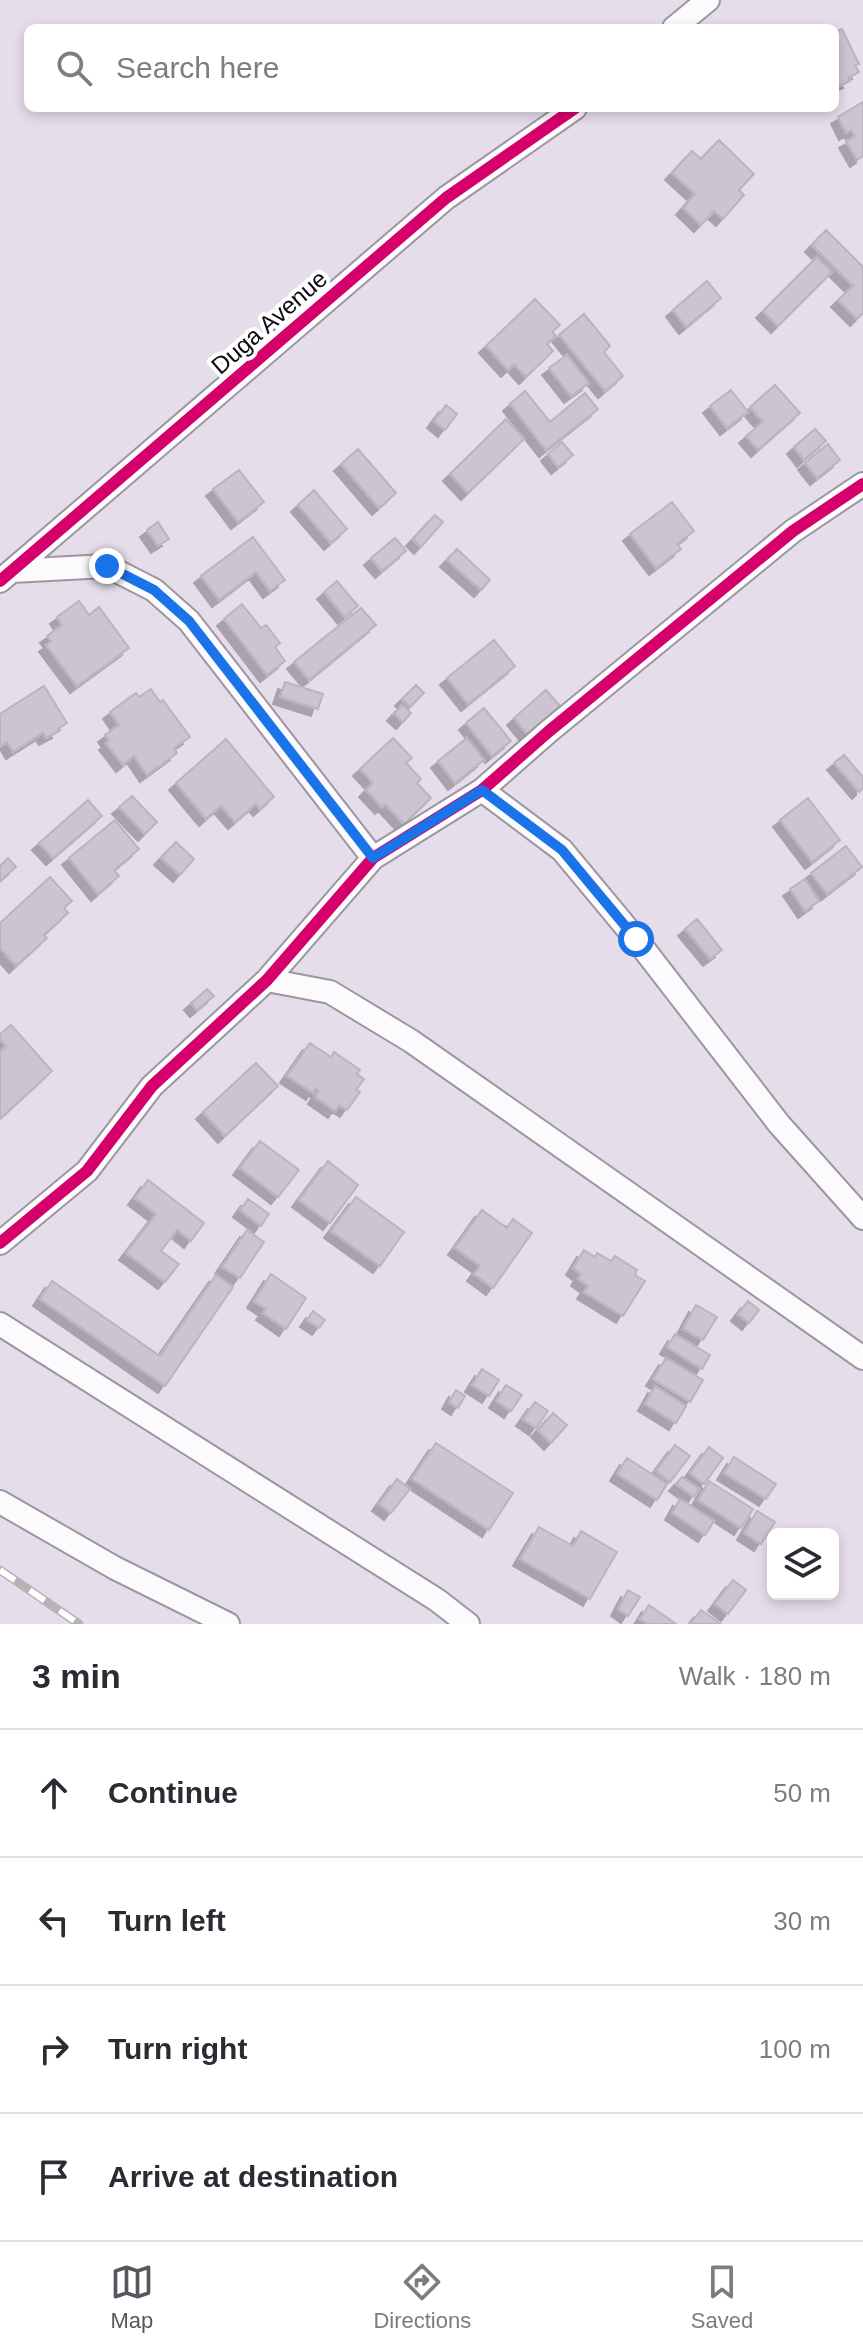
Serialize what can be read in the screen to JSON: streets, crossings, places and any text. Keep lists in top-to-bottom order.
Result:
{
  "streets": {
    "street": ["Duga Avenue"]
  },
  "page": {
    "search": "Search here",
    "heading": ["3 min", "Walk · 180 m"],
    "list": [
      ["Continue", "50 m"],
      ["Turn left", "30 m"],
      ["Turn right", "100 m"],
      "Arrive at destination"
    ],
    "nav": ["Map", "Directions", "Saved"]
  }
}
